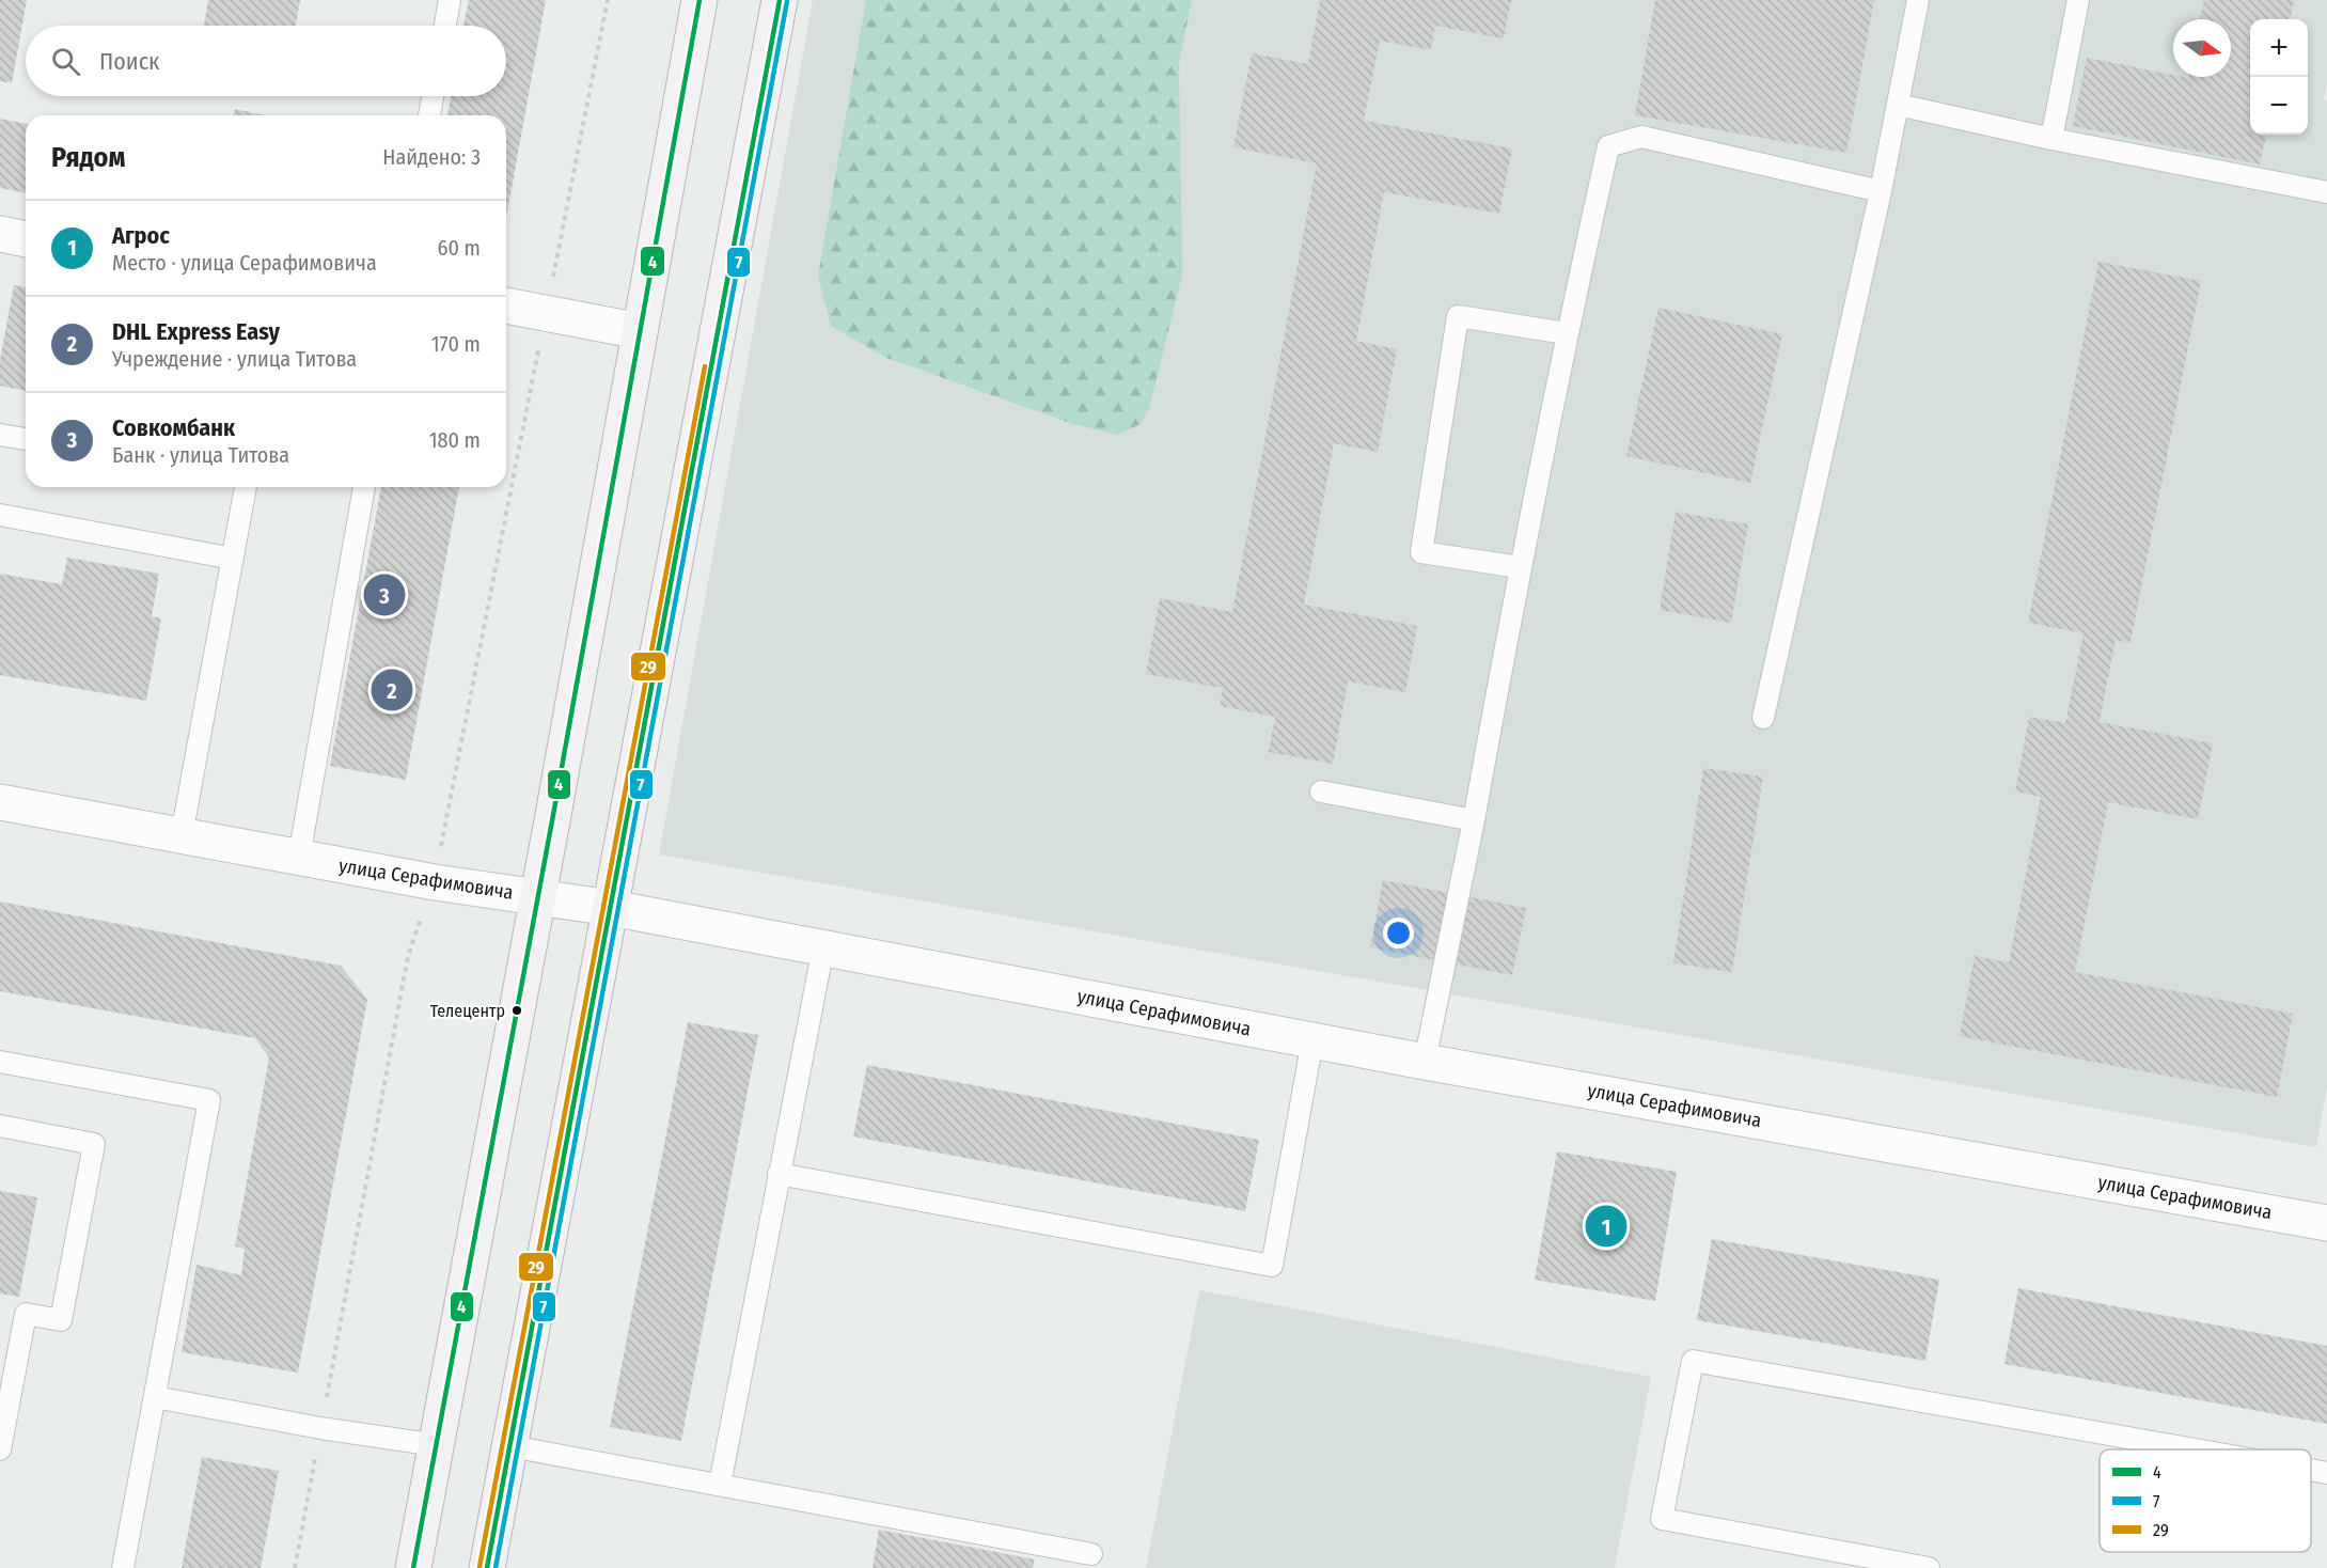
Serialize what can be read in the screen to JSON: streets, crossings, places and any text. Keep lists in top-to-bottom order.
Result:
{
  "streets": {
    "street": ["улица Серафимовича"]
  },
  "places": ["Телецентр"],
  "lines": ["transit line 4", "transit line 7", "transit line 29"],
  "legend": ["4", "7", "29"],
  "north": "right",
  "page": {
    "map_buttons": ["+", "−"],
    "search": "Поиск",
    "heading": ["Рядом", "Найдено: 3"],
    "list": [
      {
        "mark": "1",
        "name": "Агрос",
        "note": "Место · улица Серафимовича",
        "value": "60 m"
      },
      {
        "mark": "2",
        "name": "DHL Express Easy",
        "note": "Учреждение · улица Титова",
        "value": "170 m"
      },
      {
        "mark": "3",
        "name": "Совкомбанк",
        "note": "Банк · улица Титова",
        "value": "180 m"
      }
    ],
    "pins": ["3", "2", "1"]
  }
}
